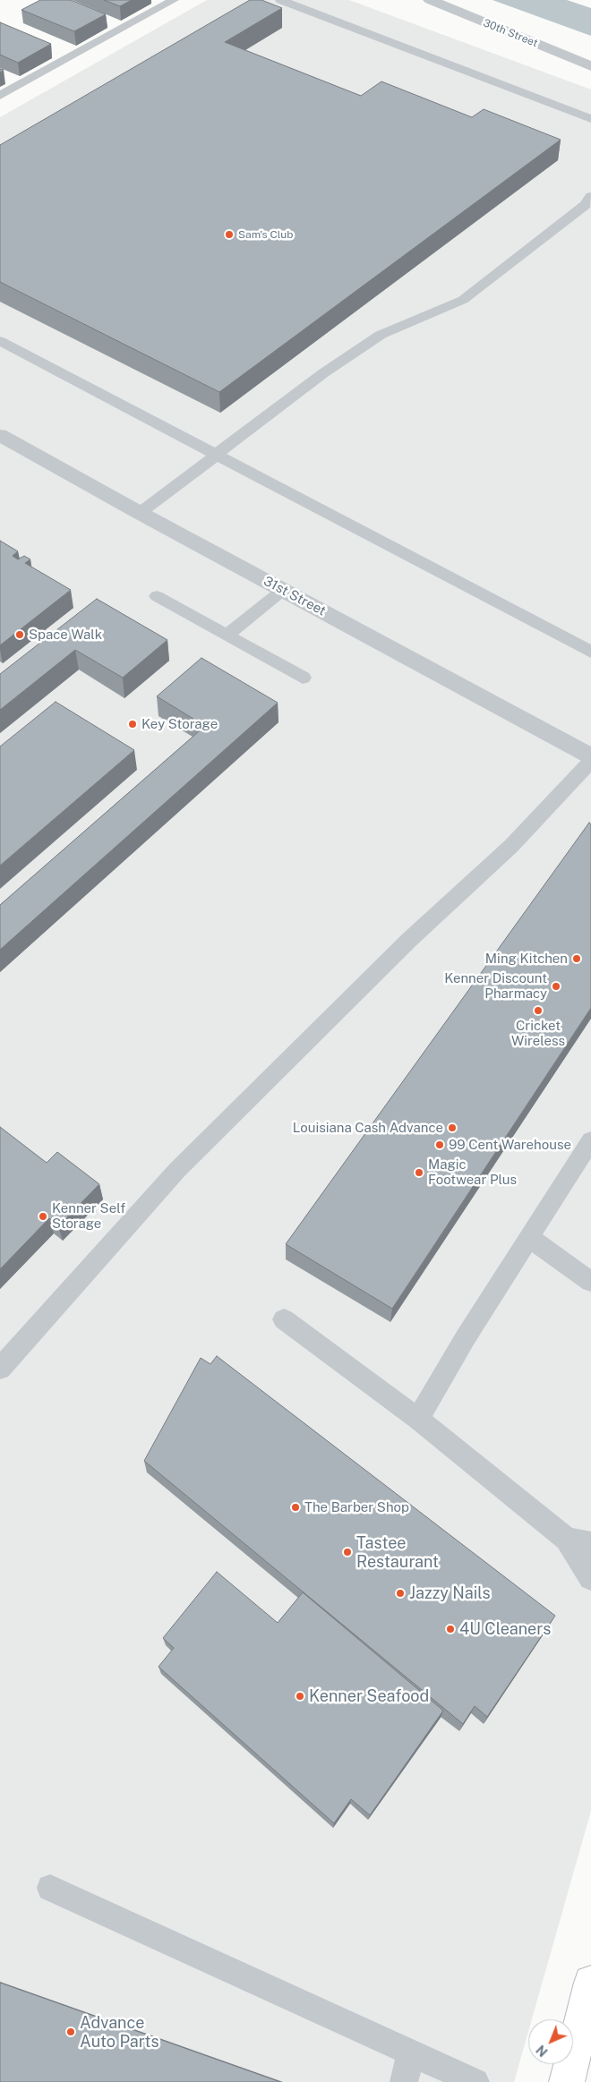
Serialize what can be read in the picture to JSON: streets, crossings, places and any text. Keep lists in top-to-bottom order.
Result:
{
  "streets": {
    "street": ["30th Street", "31st Street"]
  },
  "places": [
    "Sam's Club",
    "Space Walk",
    "Key Storage",
    "Ming Kitchen",
    "Kenner Discount Pharmacy",
    "Cricket Wireless",
    "Louisiana Cash Advance",
    "99 Cent Warehouse",
    "Magic Footwear Plus",
    "Kenner Self Storage",
    "The Barber Shop",
    "Tastee Restaurant",
    "Jazzy Nails",
    "4U Cleaners",
    "Kenner Seafood",
    "Advance Auto Parts"
  ],
  "north": "bottom left"
}
